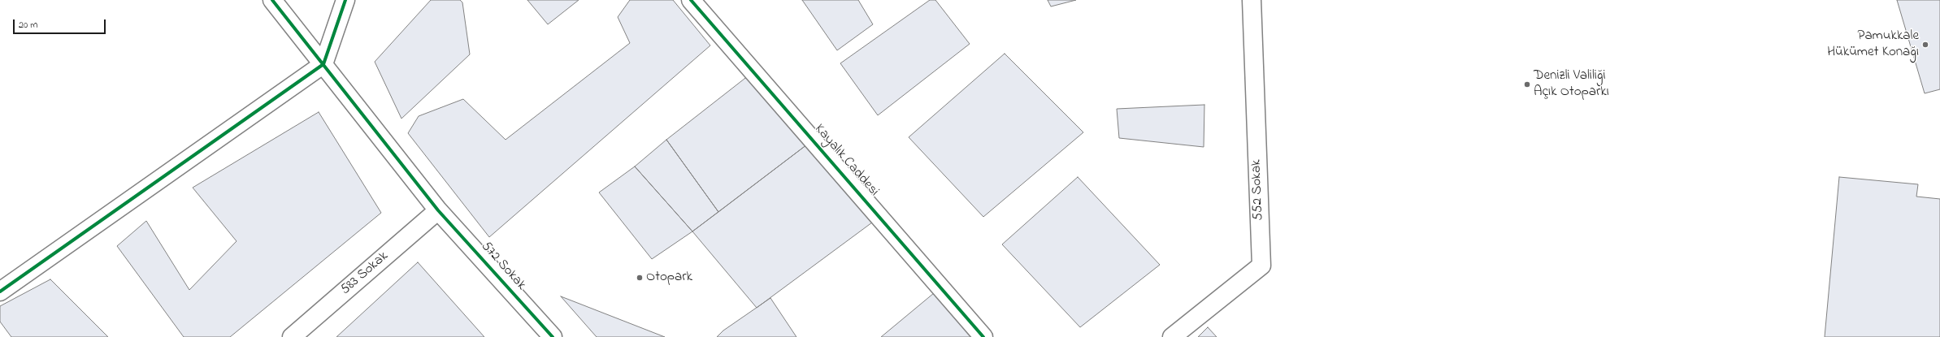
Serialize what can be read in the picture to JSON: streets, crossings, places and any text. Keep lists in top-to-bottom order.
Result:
{
  "streets": {
    "street": [
      "Kayalık Caddesi",
      "552 Sokak",
      "572 Sokak",
      "583 Sokak"
    ]
  },
  "crossings": [
    ["572 Sokak", "583 Sokak"]
  ],
  "places": ["Pamukkale Hükümet Konağı", "Denizli Valiliği Açık Otoparkı", "Otopark"],
  "scale_bar": "20 m"
}
